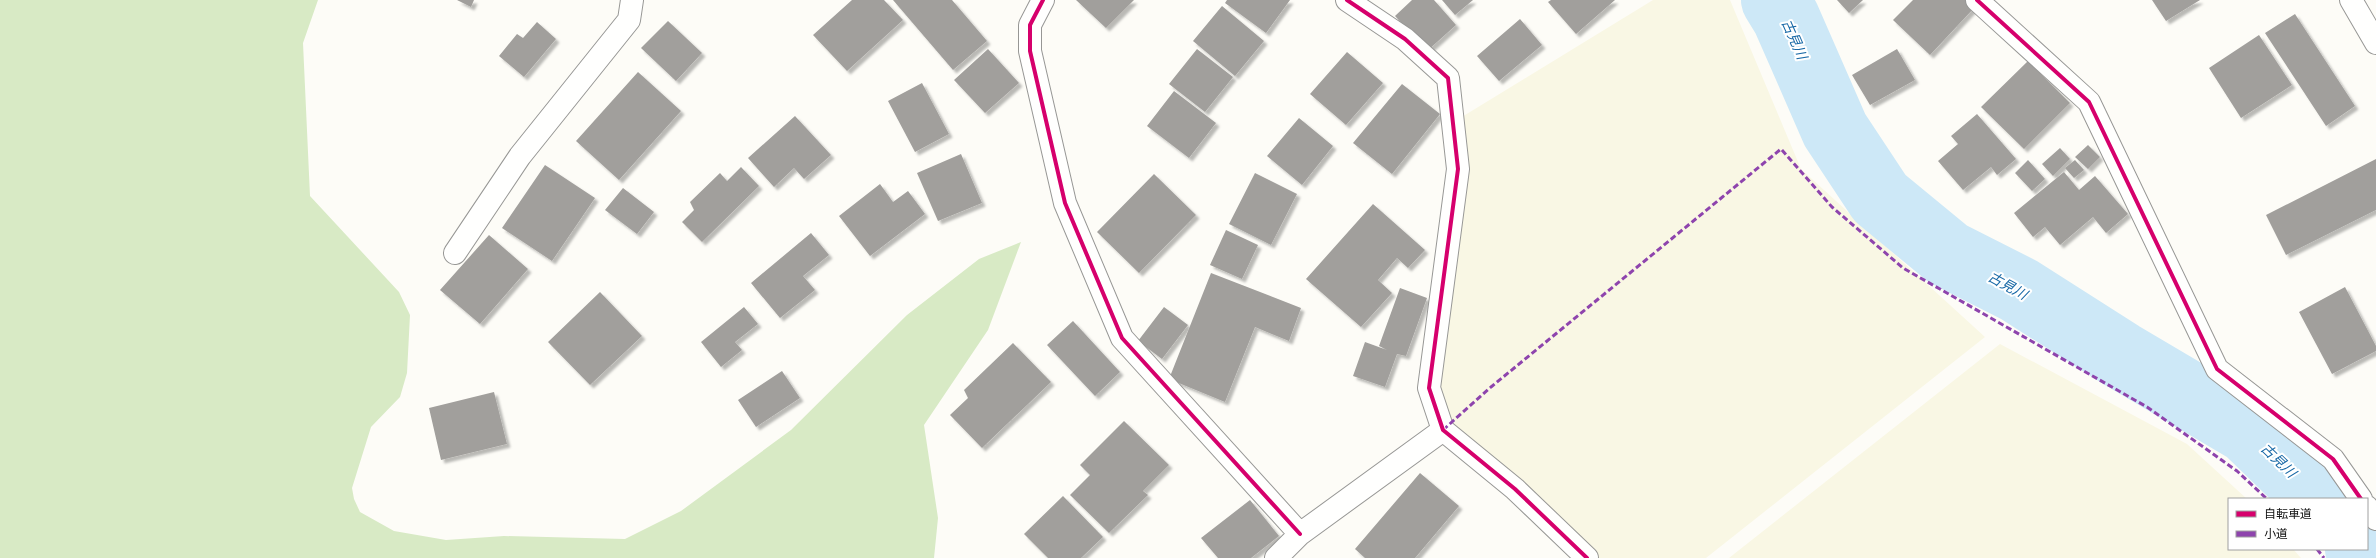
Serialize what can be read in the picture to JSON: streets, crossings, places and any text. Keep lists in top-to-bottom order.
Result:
{
  "water": ["古見川"],
  "legend": ["自転車道", "小道"]
}
